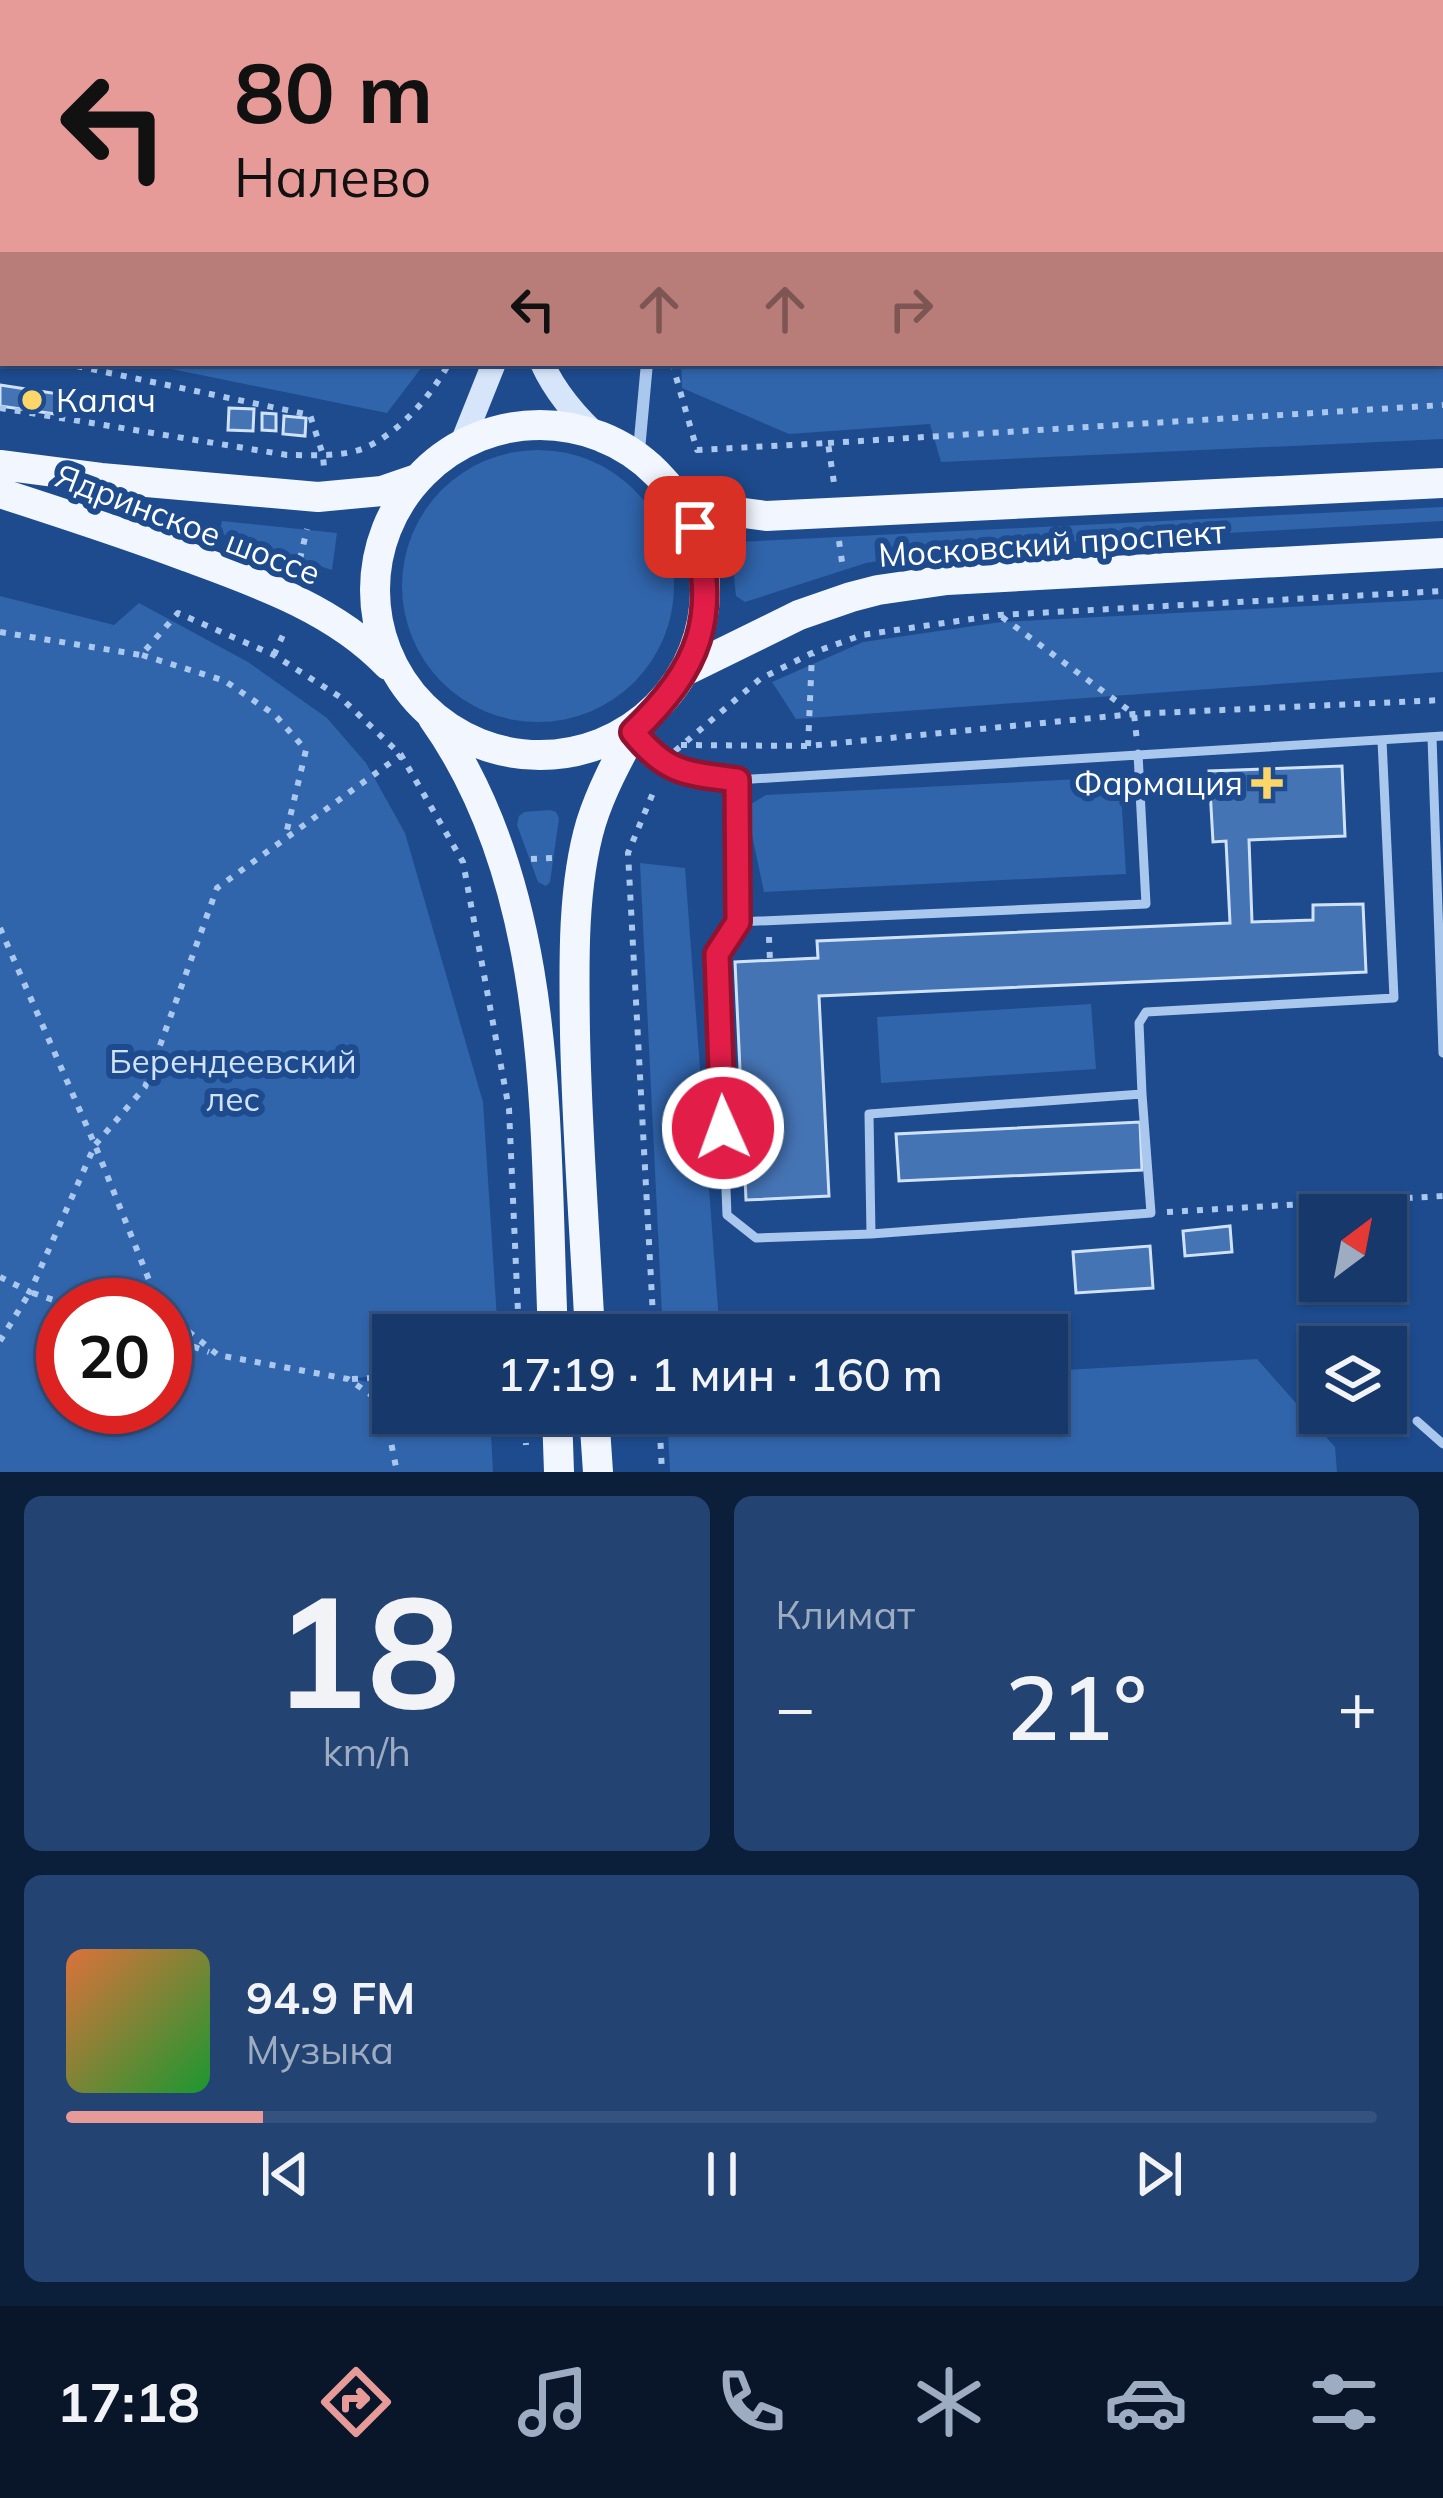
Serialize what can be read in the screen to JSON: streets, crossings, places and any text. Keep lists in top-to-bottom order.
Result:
{
  "streets": {
    "main road": ["Ядринское шоссе", "Московский проспект"]
  },
  "crossings": [
    ["Ядринское шоссе", "Московский проспект"]
  ],
  "parks": ["Берендеевский лес"],
  "places": {
    "other": ["Калач"],
    "health": ["Фармация"]
  },
  "north": "top right",
  "page": {
    "turn": ["80 m", "Налево"],
    "limit": "20",
    "trip": "17:19 · 1 мин · 160 m",
    "tile": [
      ["18", "km/h"],
      "Климат"
    ],
    "heat": ["−", "21°", "+"],
    "song": ["94.9 FM", "Музыка"],
    "tabs": "17:18"
  }
}
